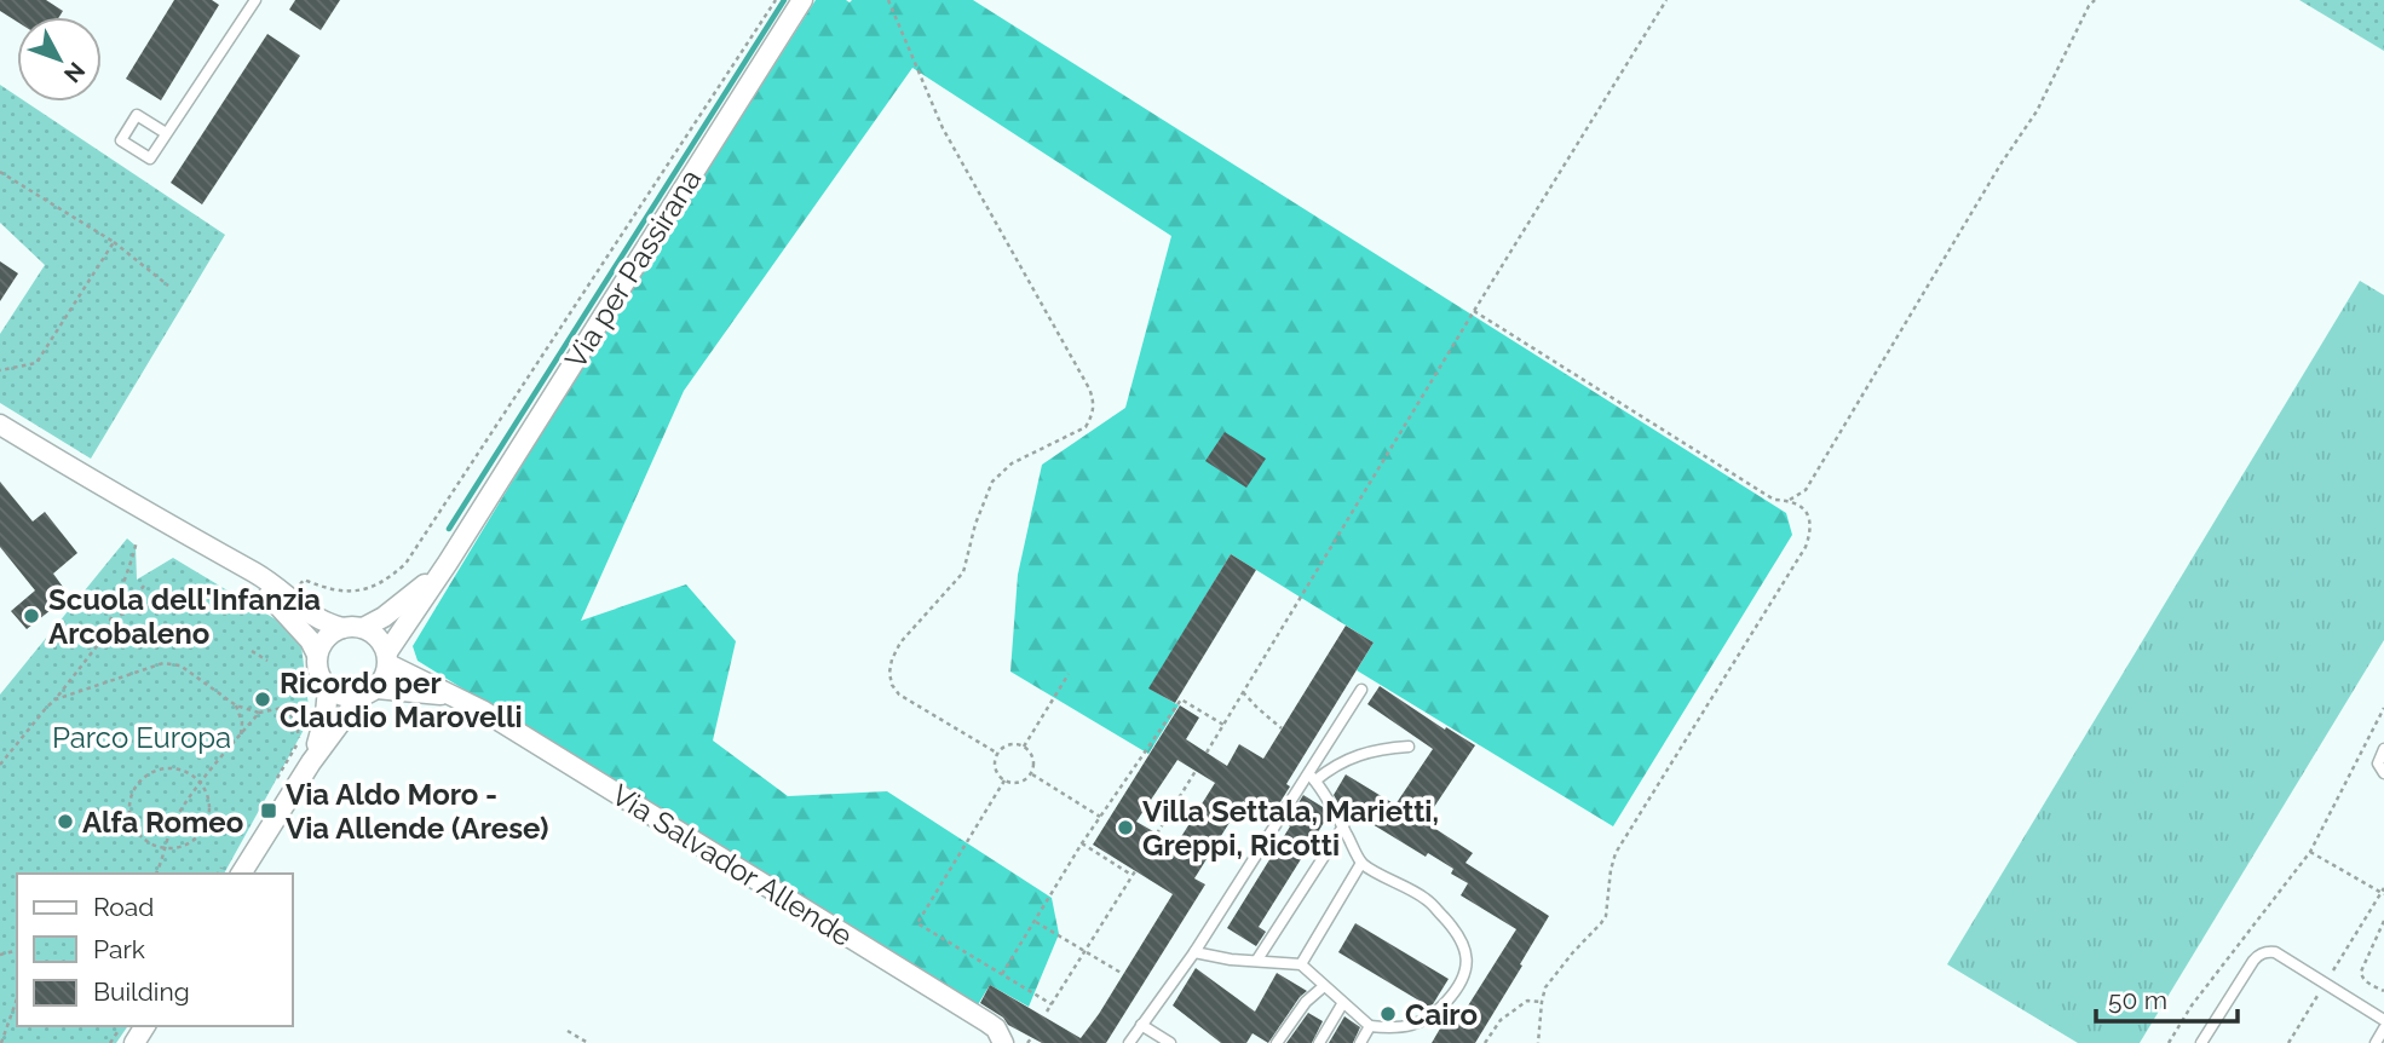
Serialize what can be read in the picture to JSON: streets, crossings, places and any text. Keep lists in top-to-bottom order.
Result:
{
  "streets": {
    "street": ["Via per Passirana", "Via Salvador Allende"]
  },
  "crossings": [
    ["Via per Passirana", "Via Salvador Allende"]
  ],
  "parks": ["Parco Europa"],
  "places": {
    "other": [
      "Scuola dell'Infanzia Arcobaleno",
      "Ricordo per Claudio Marovelli",
      "Alfa Romeo",
      "Villa Settala, Marietti, Greppi, Ricotti",
      "Cairo"
    ],
    "transit": ["Via Aldo Moro - Via Allende (Arese)"]
  },
  "legend": ["Road", "Park", "Building"],
  "scale_bar": "50 m",
  "north": "bottom right"
}
